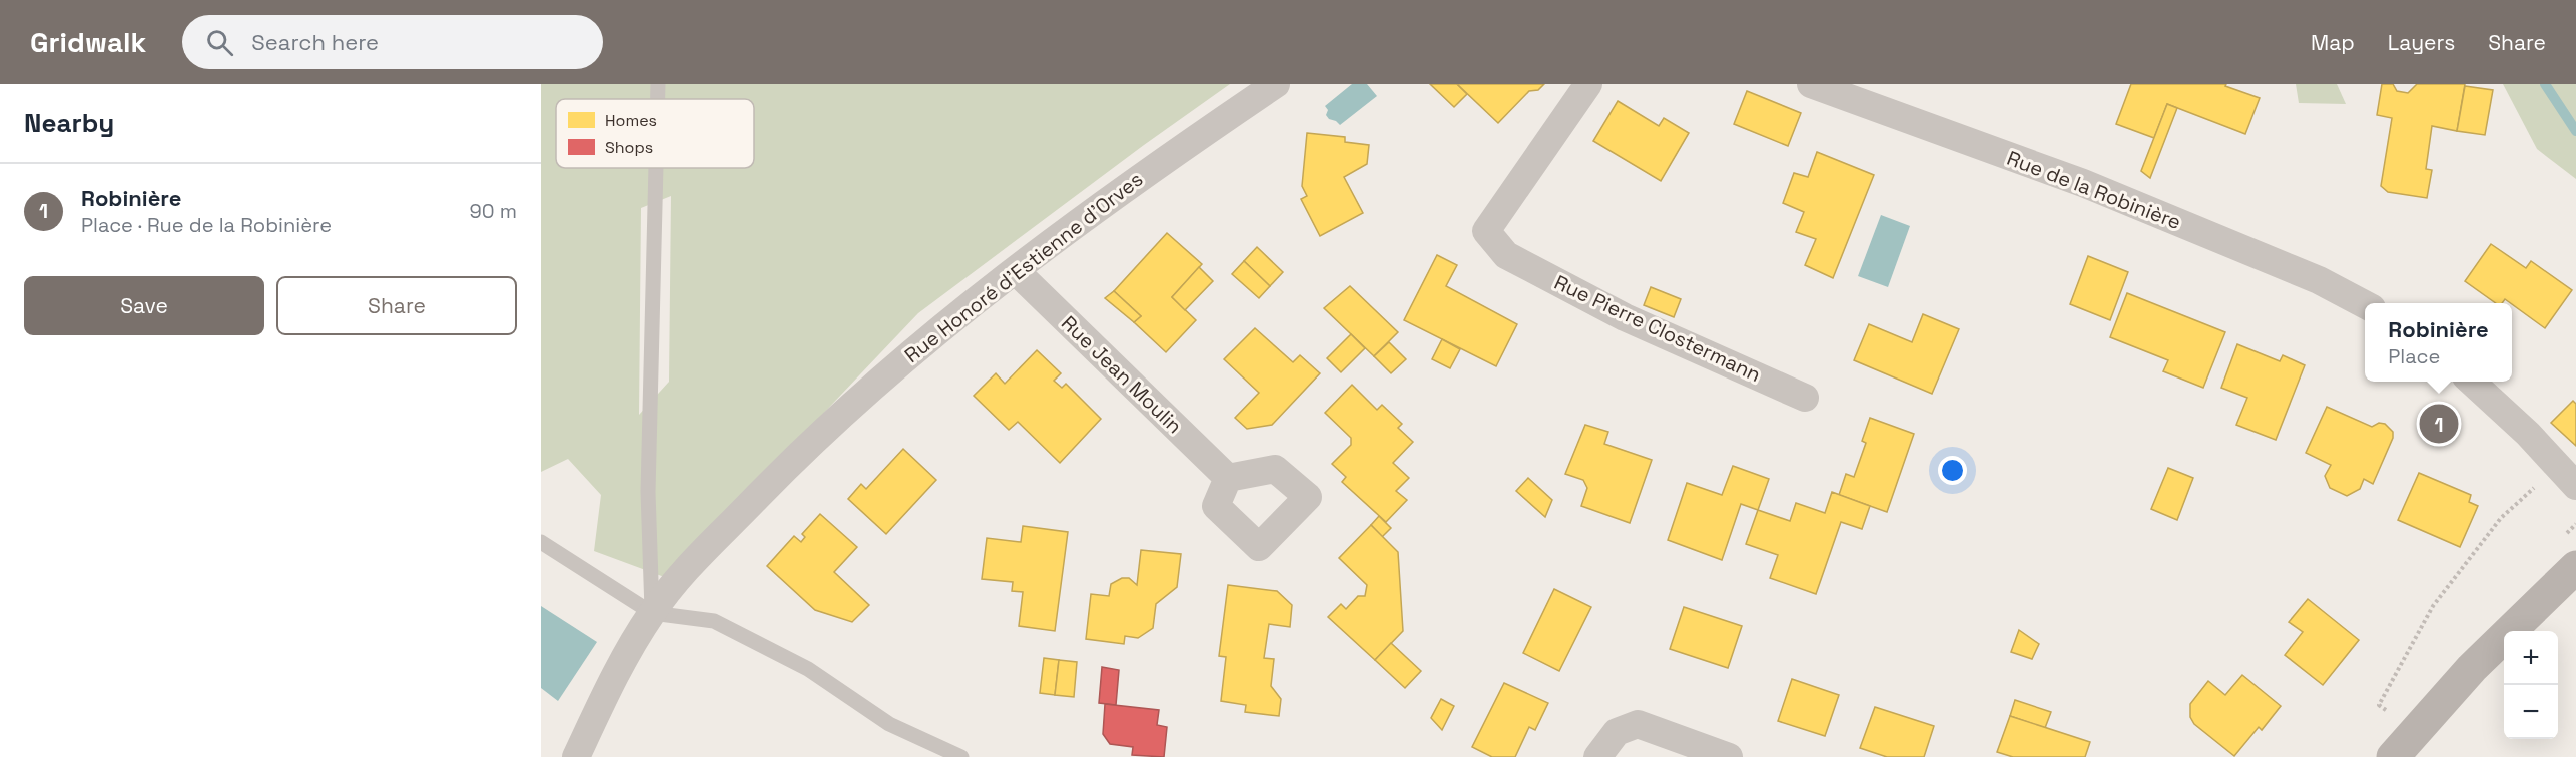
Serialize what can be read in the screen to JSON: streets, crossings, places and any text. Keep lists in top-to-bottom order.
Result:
{
  "streets": {
    "street": [
      "Rue de la Robinière",
      "Rue Honoré d'Estienne d'Orves",
      "Rue Pierre Clostermann",
      "Rue Jean Moulin"
    ]
  },
  "crossings": [
    ["Rue Honoré d'Estienne d'Orves", "Rue Jean Moulin"]
  ],
  "legend": ["Homes", "Shops"],
  "page": {
    "header": "Gridwalk",
    "search": "Search here",
    "nav": ["Map", "Layers", "Share"],
    "heading": "Nearby",
    "list": [
      {
        "mark": "1",
        "name": "Robinière",
        "note": "Place · Rue de la Robinière",
        "value": "90 m"
      }
    ],
    "buttons": ["Save", "Share"],
    "popup": ["Robinière", "Place"],
    "pins": "1",
    "map_buttons": ["+", "−"]
  }
}
